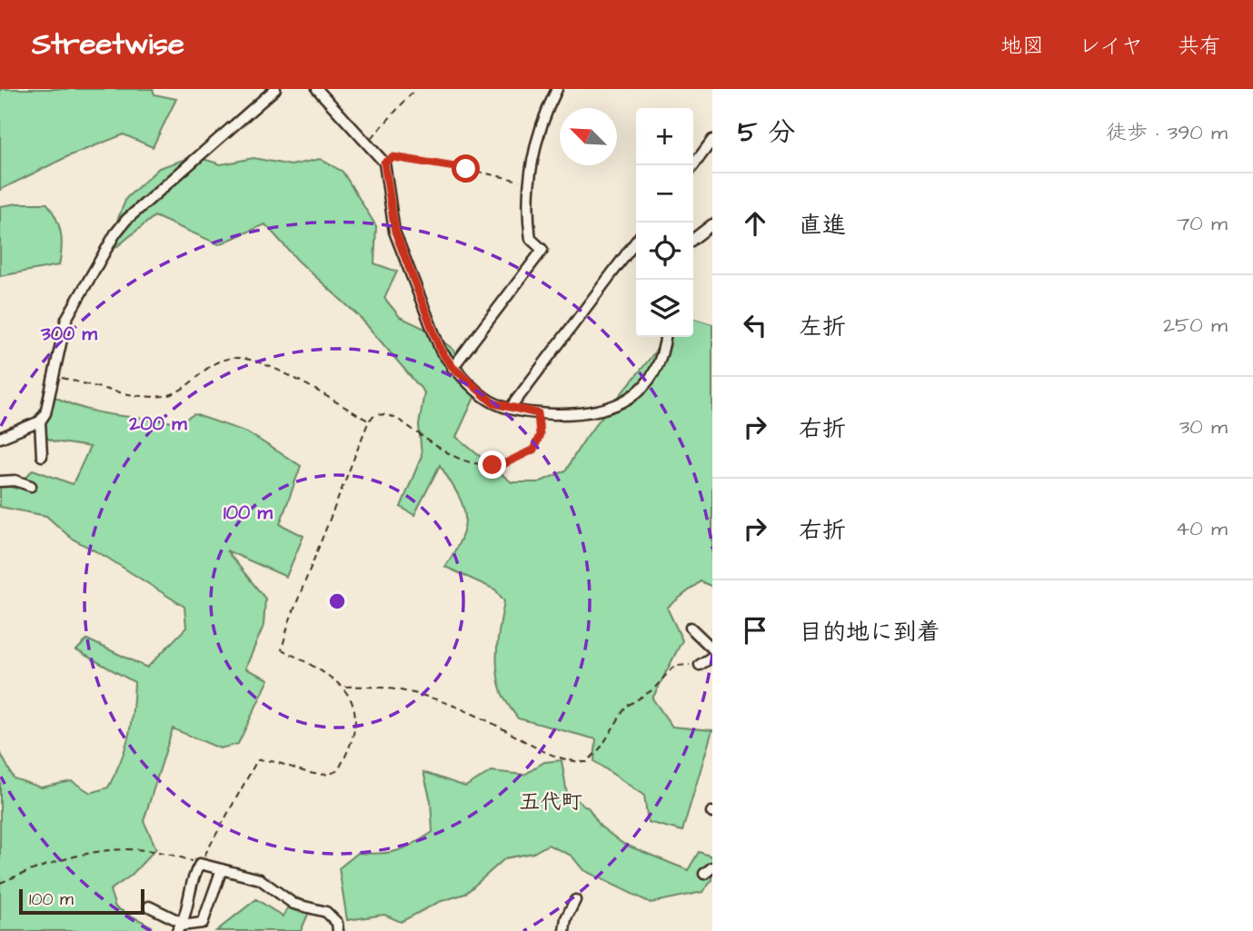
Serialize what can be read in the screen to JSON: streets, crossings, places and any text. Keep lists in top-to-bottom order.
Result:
{
  "districts": ["五代町"],
  "scale_bar": "100 m",
  "north": "top left",
  "page": {
    "header": "Streetwise",
    "nav": ["地図", "レイヤ", "共有"],
    "heading": ["5 分", "徒歩 · 390 m"],
    "map_buttons": ["+", "−"],
    "list": [
      ["直進", "70 m"],
      ["左折", "250 m"],
      ["右折", "30 m"],
      ["右折", "40 m"],
      "目的地に到着"
    ],
    "scale": "100 m"
  },
  "rings": ["300 m", "200 m", "100 m"]
}
